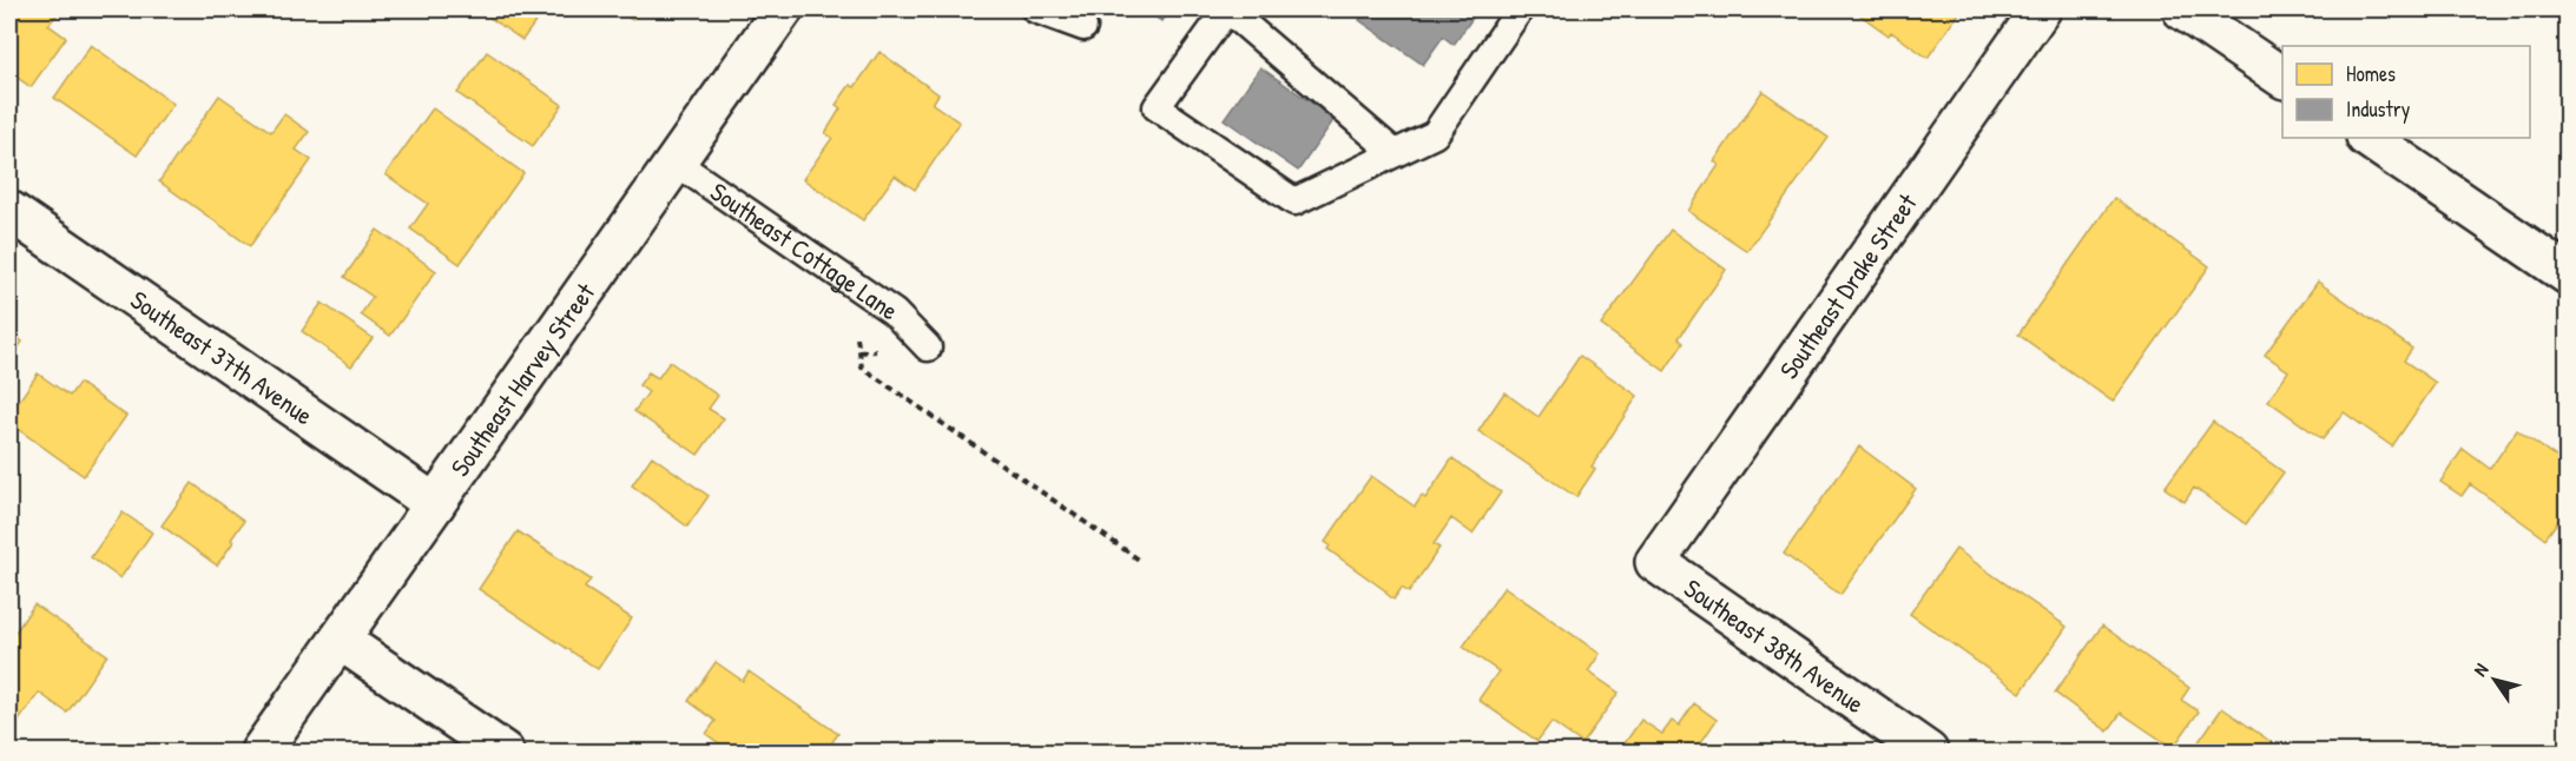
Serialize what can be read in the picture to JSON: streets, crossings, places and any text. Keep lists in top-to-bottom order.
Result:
{
  "streets": {
    "street": [
      "Southeast Drake Street",
      "Southeast 37th Avenue",
      "Southeast Harvey Street",
      "Southeast 38th Avenue"
    ],
    "lane": ["Southeast Cottage Lane"]
  },
  "crossings": [
    ["Southeast Cottage Lane", "Southeast Harvey Street"],
    ["Southeast Drake Street", "Southeast 38th Avenue"],
    ["Southeast 37th Avenue", "Southeast Harvey Street"]
  ],
  "legend": ["Homes", "Industry"],
  "north": "top left"
}
